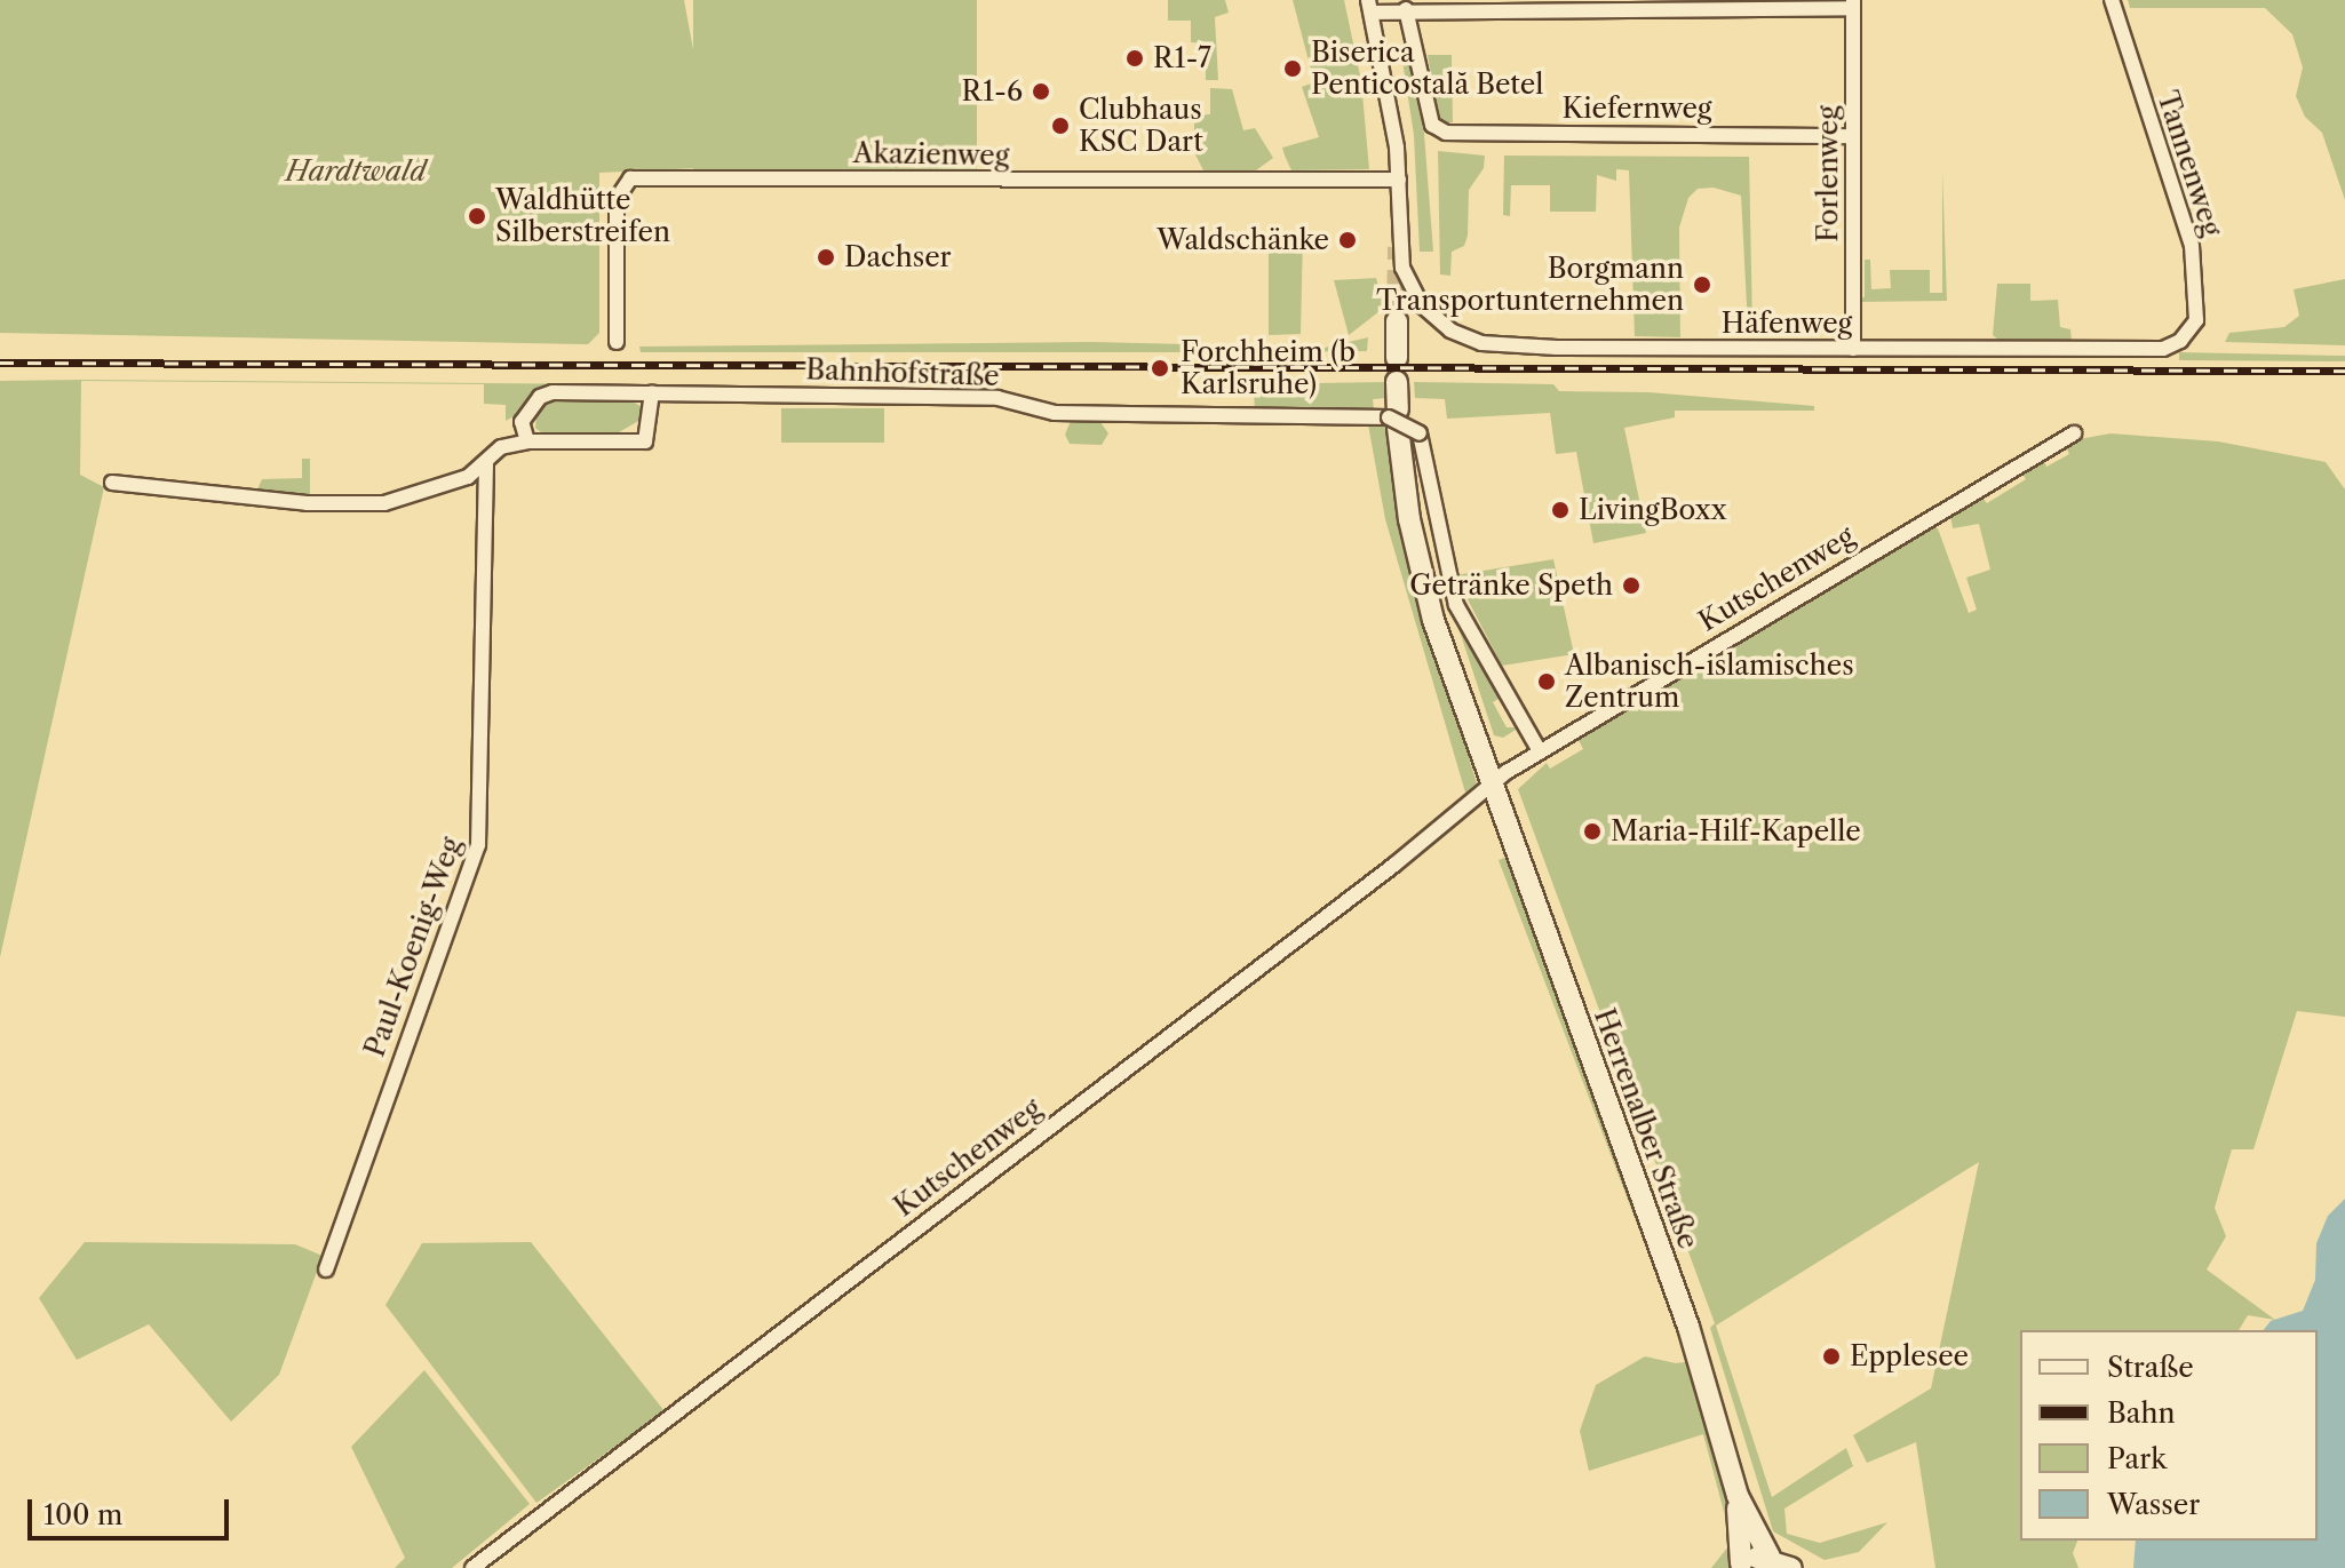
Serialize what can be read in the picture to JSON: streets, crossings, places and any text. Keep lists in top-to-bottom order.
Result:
{
  "streets": {
    "main road": ["Herrenalber Straße"],
    "street": [
      "Kiefernweg",
      "Akazienweg",
      "Tannenweg",
      "Forlenweg",
      "Häfenweg",
      "Bahnhofstraße",
      "Kutschenweg",
      "Paul-Koenig-Weg"
    ]
  },
  "crossings": [
    ["Kiefernweg", "Forlenweg"],
    ["Akazienweg", "Häfenweg"],
    ["Tannenweg", "Häfenweg"],
    ["Forlenweg", "Häfenweg"],
    ["Bahnhofstraße", "Herrenalber Straße"],
    ["Kutschenweg", "Herrenalber Straße"]
  ],
  "parks": ["Hardtwald"],
  "places": [
    "R1-7",
    "Biserica Penticostală Betel",
    "R1-6",
    "Clubhaus KSC Dart",
    "Waldhütte Silberstreifen",
    "Waldschänke",
    "Dachser",
    "Borgmann Transportunternehmen",
    "Forchheim (b Karlsruhe)",
    "LivingBoxx",
    "Getränke Speth",
    "Albanisch-islamisches Zentrum",
    "Maria-Hilf-Kapelle",
    "Epplesee"
  ],
  "legend": [
    "Straße",
    "Bahn",
    "Park",
    "Wasser"
  ],
  "scale_bar": "100 m"
}
